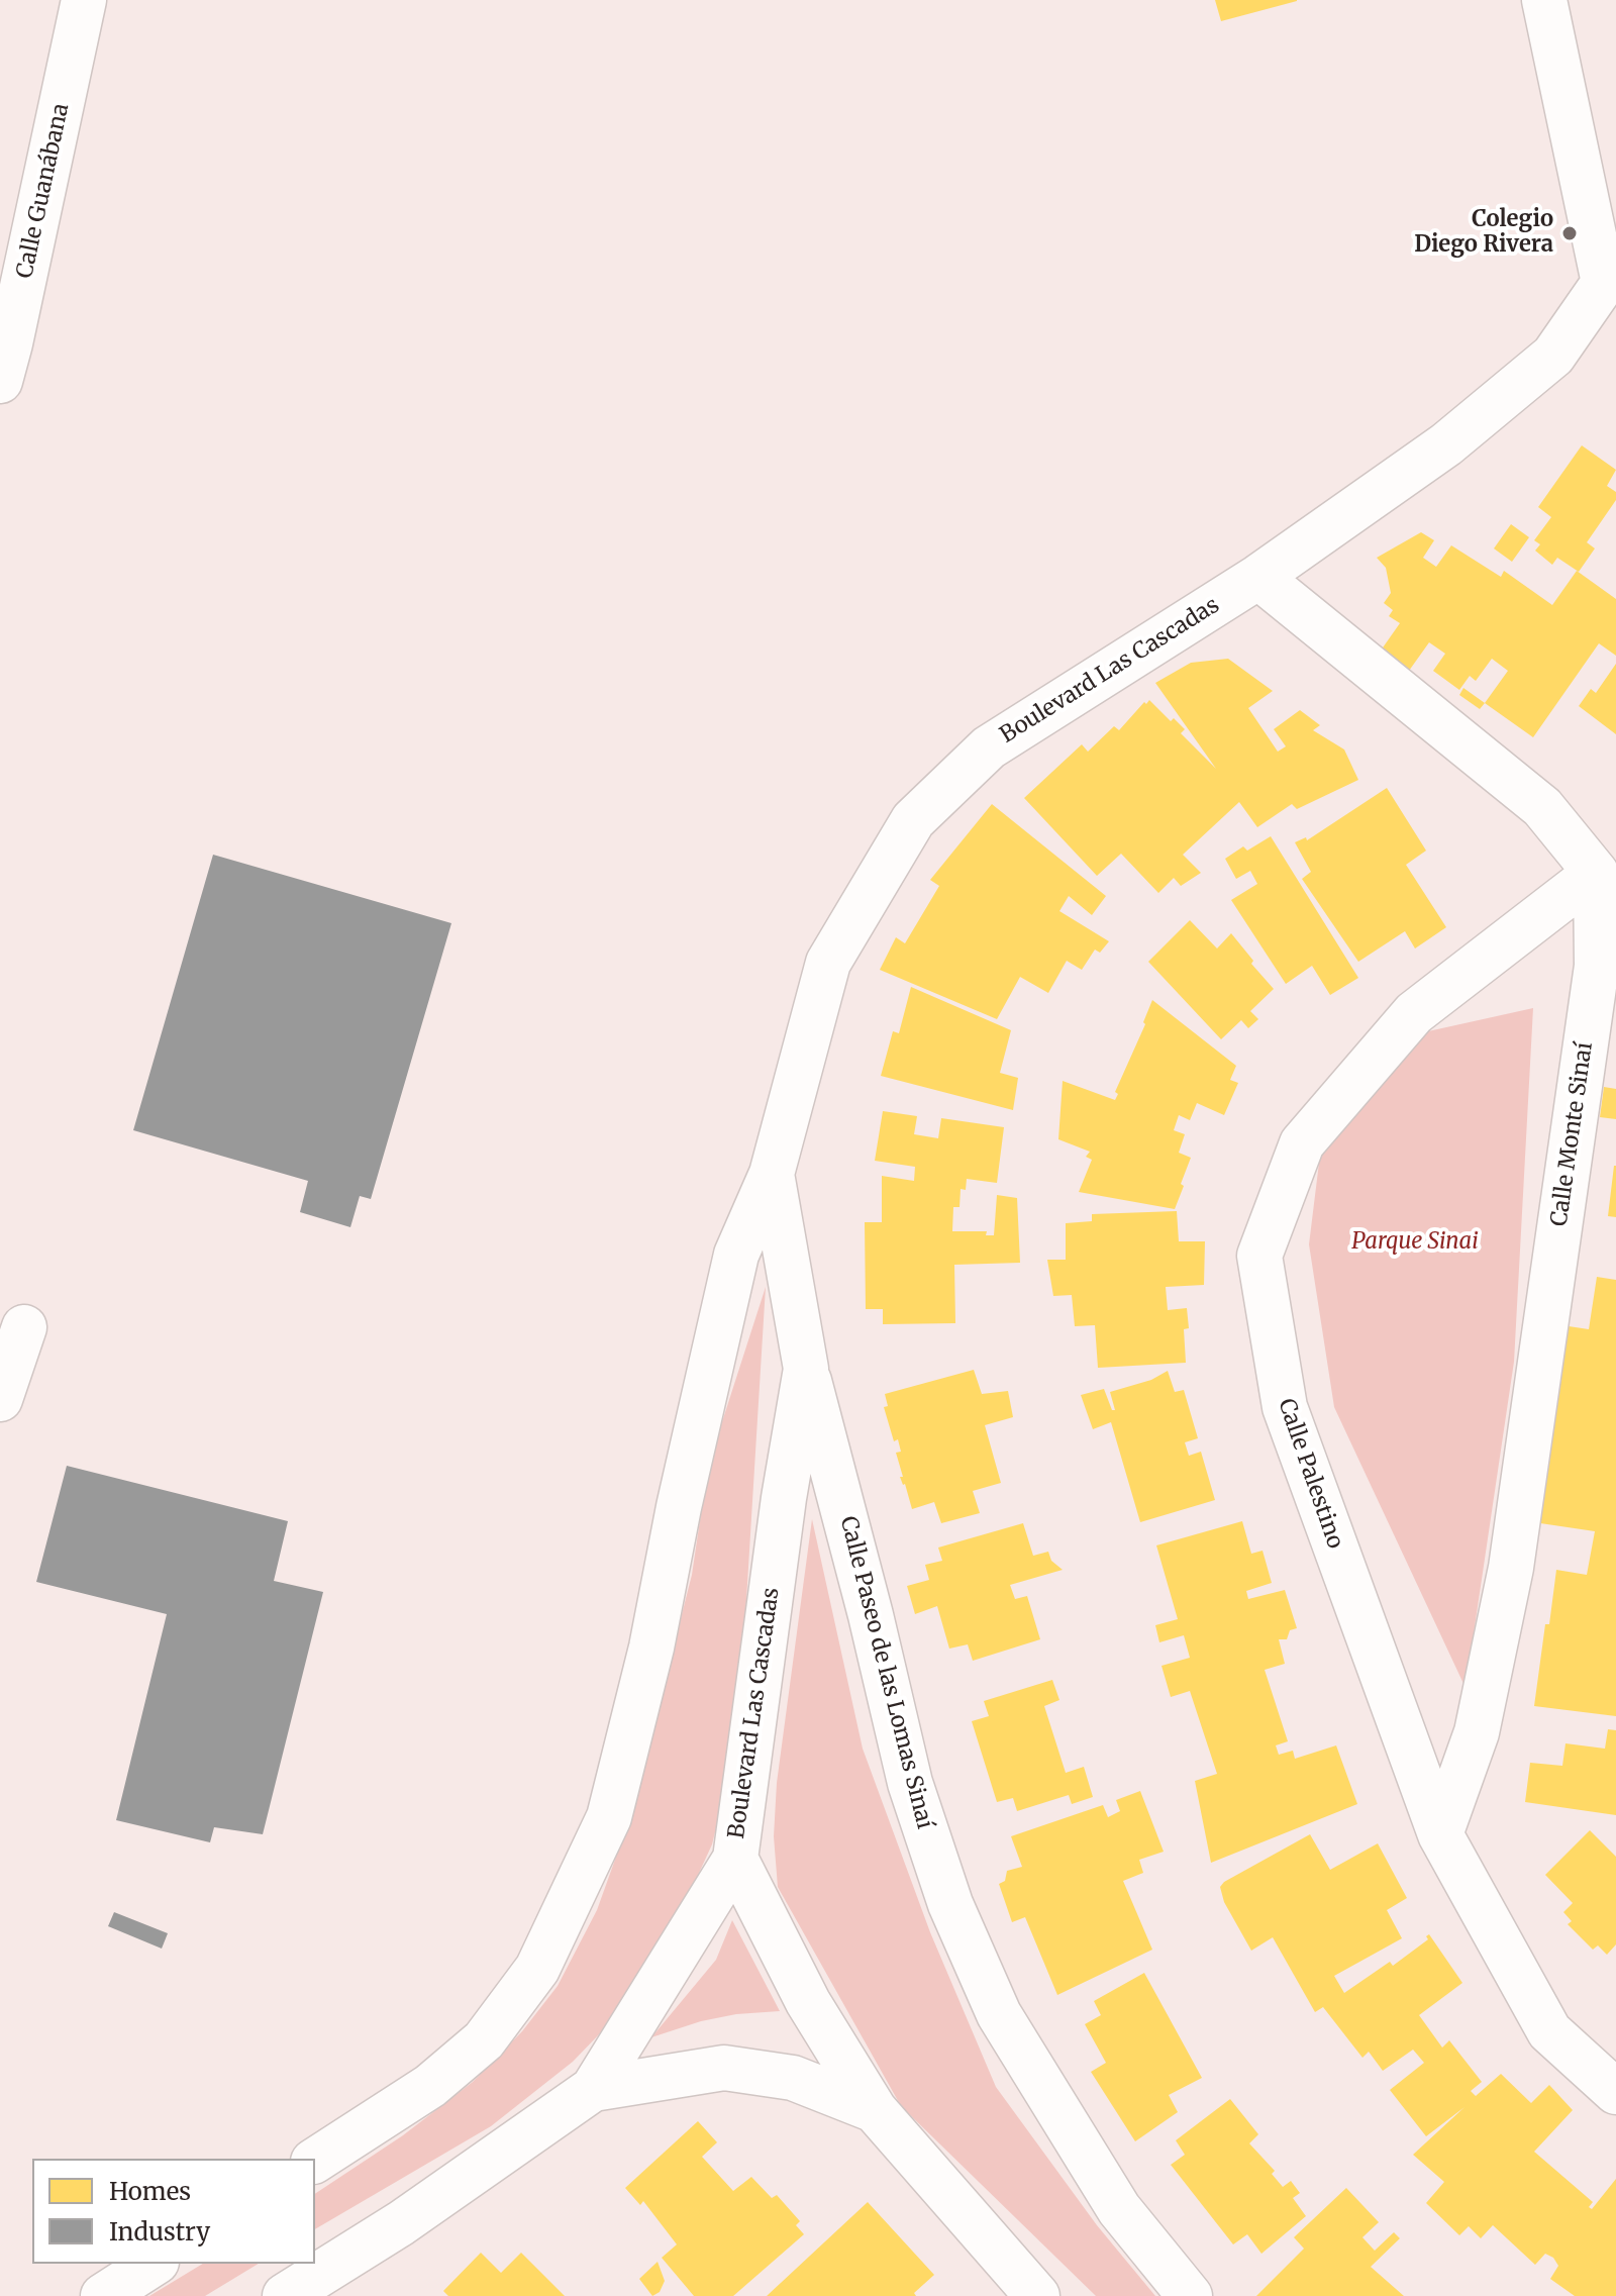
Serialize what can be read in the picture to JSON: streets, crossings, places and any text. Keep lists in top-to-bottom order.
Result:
{
  "streets": {
    "street": [
      "Calle Guanábana",
      "Boulevard Las Cascadas",
      "Calle Monte Sinaí",
      "Calle Palestino",
      "Calle Paseo de las Lomas Sinaí"
    ]
  },
  "crossings": [
    ["Boulevard Las Cascadas", "Calle Paseo de las Lomas Sinaí"],
    ["Calle Monte Sinaí", "Calle Palestino"]
  ],
  "parks": ["Parque Sinai"],
  "places": ["Colegio Diego Rivera"],
  "legend": ["Homes", "Industry"]
}
